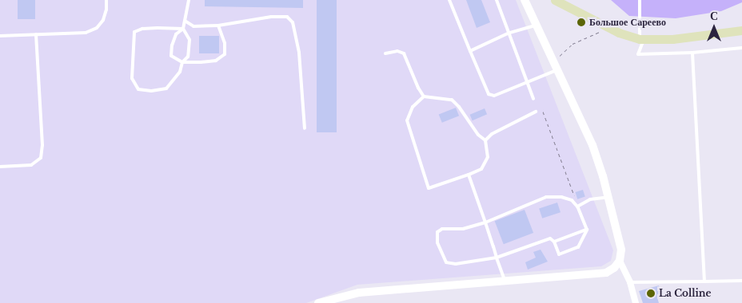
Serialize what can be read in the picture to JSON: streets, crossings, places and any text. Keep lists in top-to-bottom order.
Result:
{
  "places": ["Большое Сареево", "La Colline"],
  "north": "top"
}
